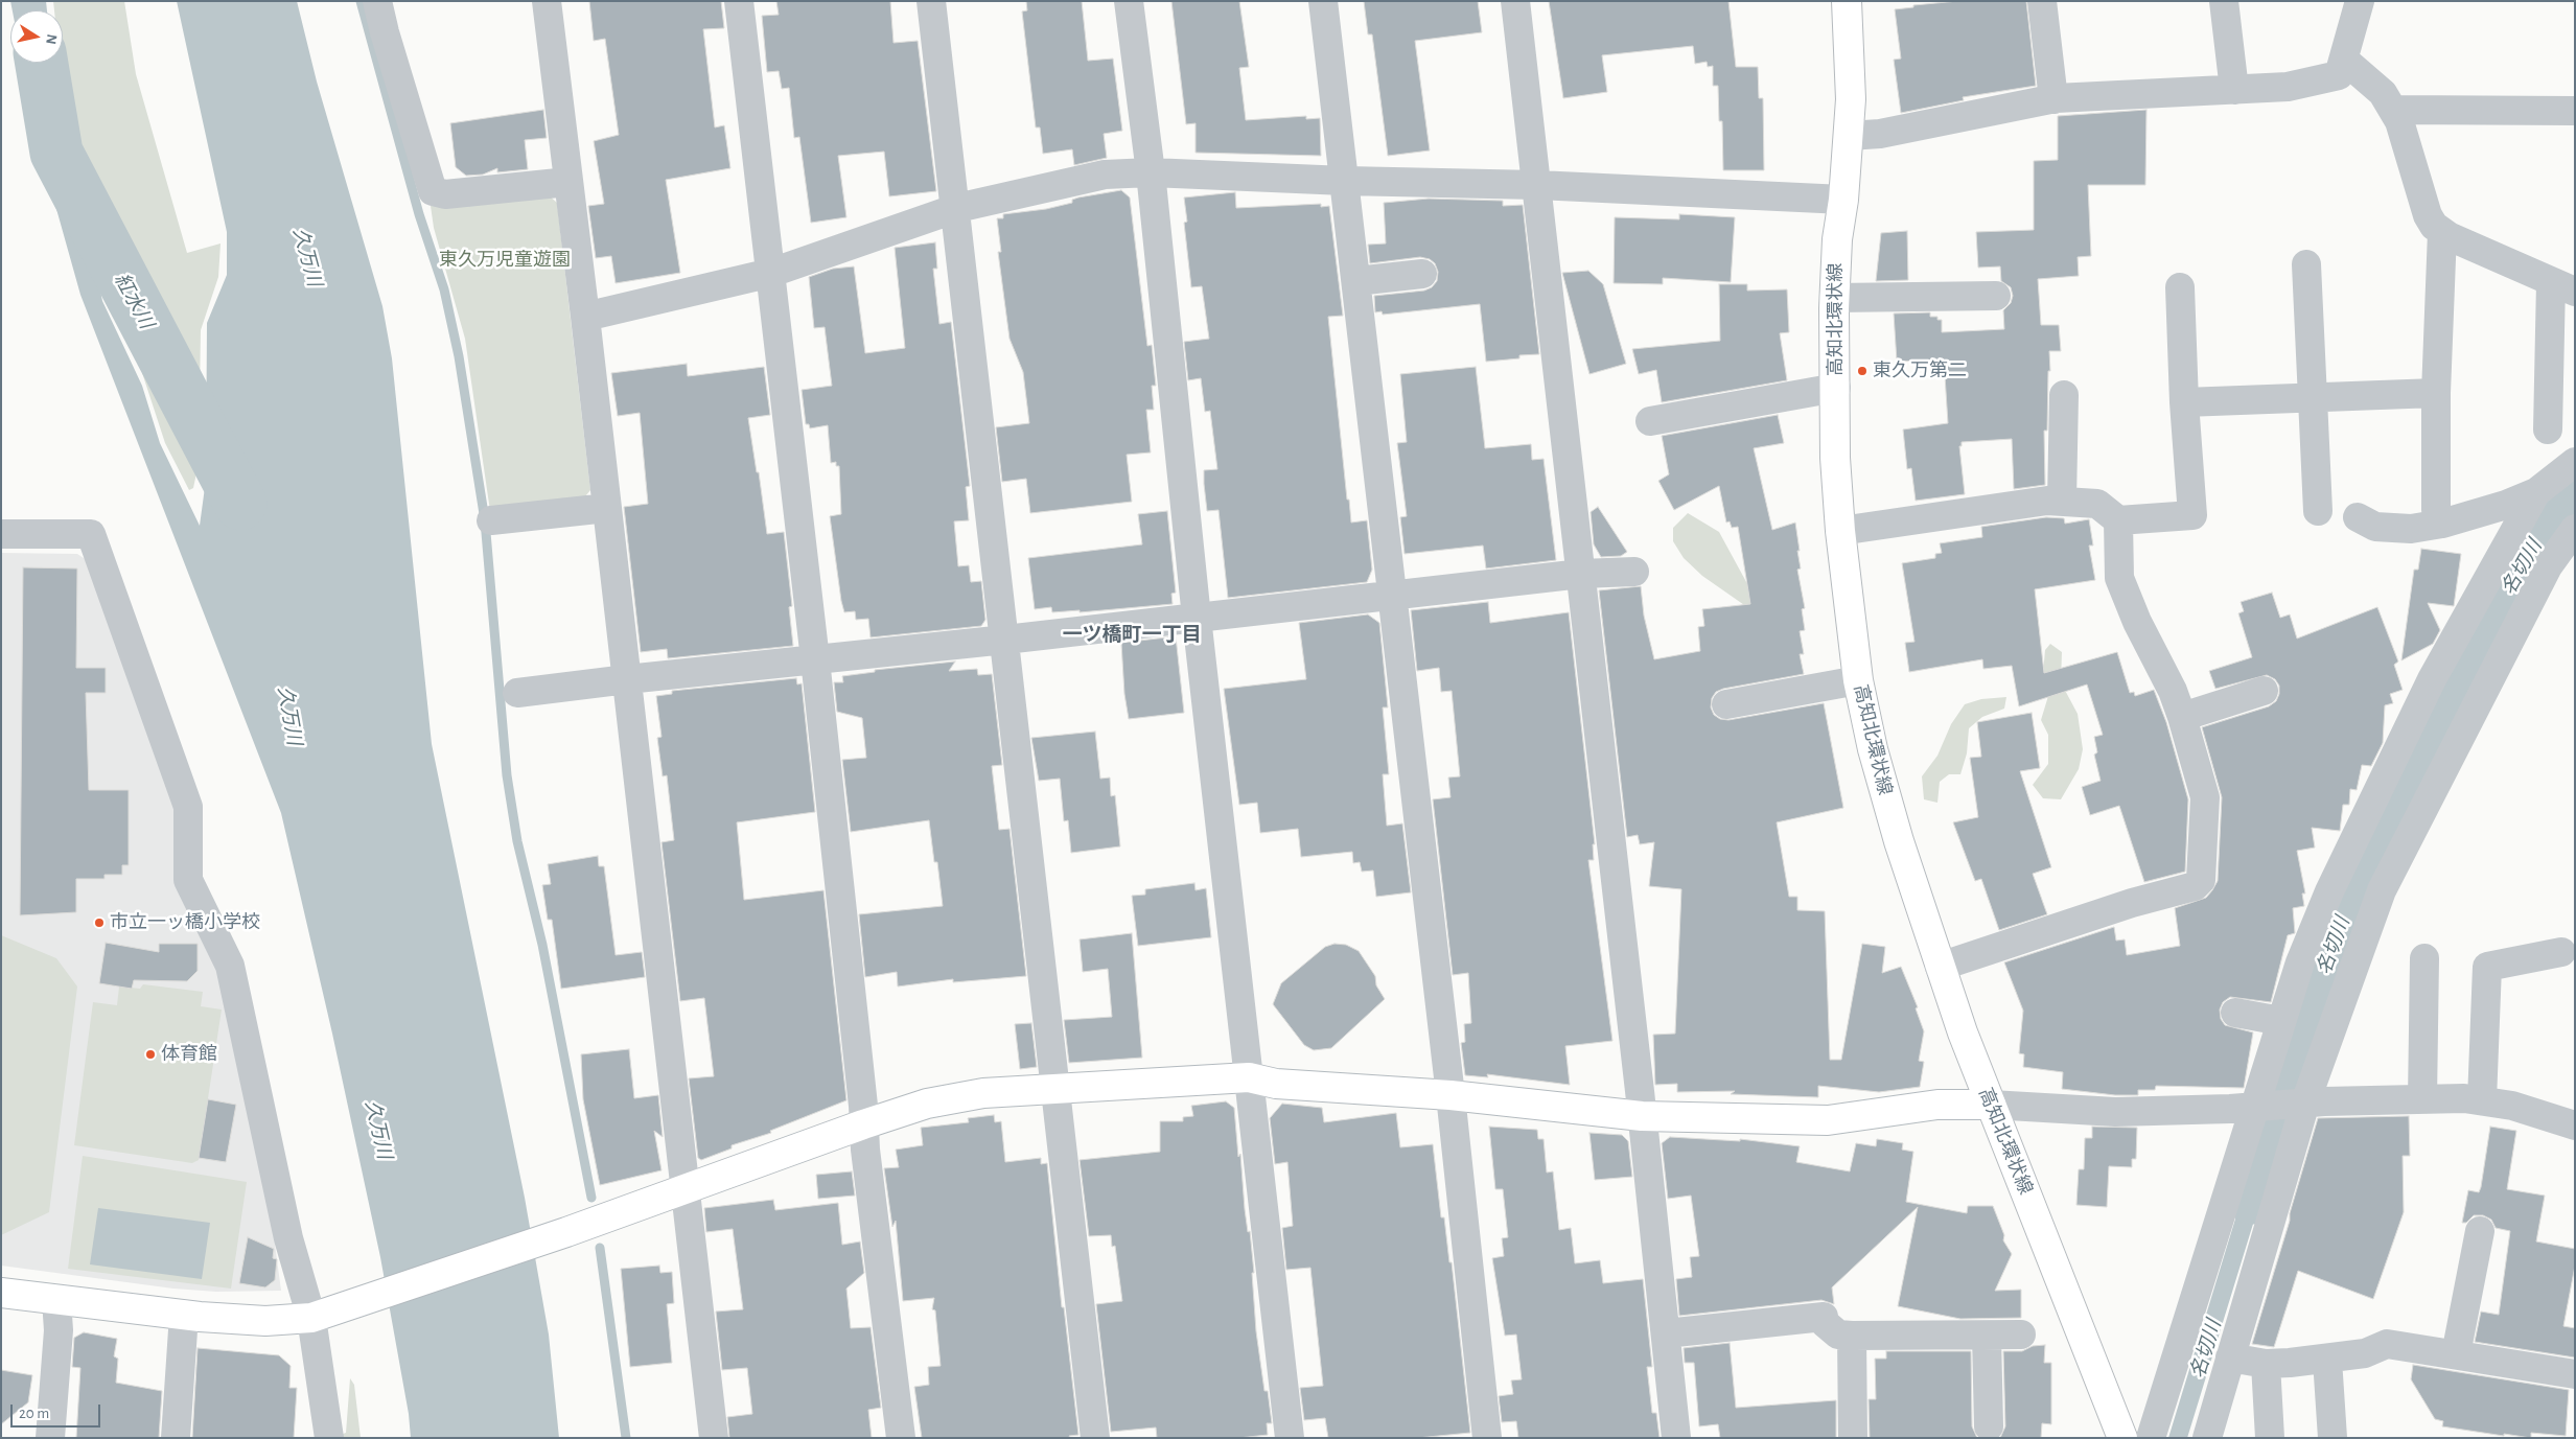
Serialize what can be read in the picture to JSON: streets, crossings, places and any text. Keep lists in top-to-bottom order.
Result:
{
  "streets": {
    "street": ["高知北環状線"]
  },
  "districts": ["一ツ橋町一丁目"],
  "water": ["久万川", "紅水川", "名切川"],
  "parks": ["東久万児童遊園"],
  "places": ["東久万第二", "市立一ッ橋小学校", "体育館"],
  "scale_bar": "20 m",
  "north": "right"
}
